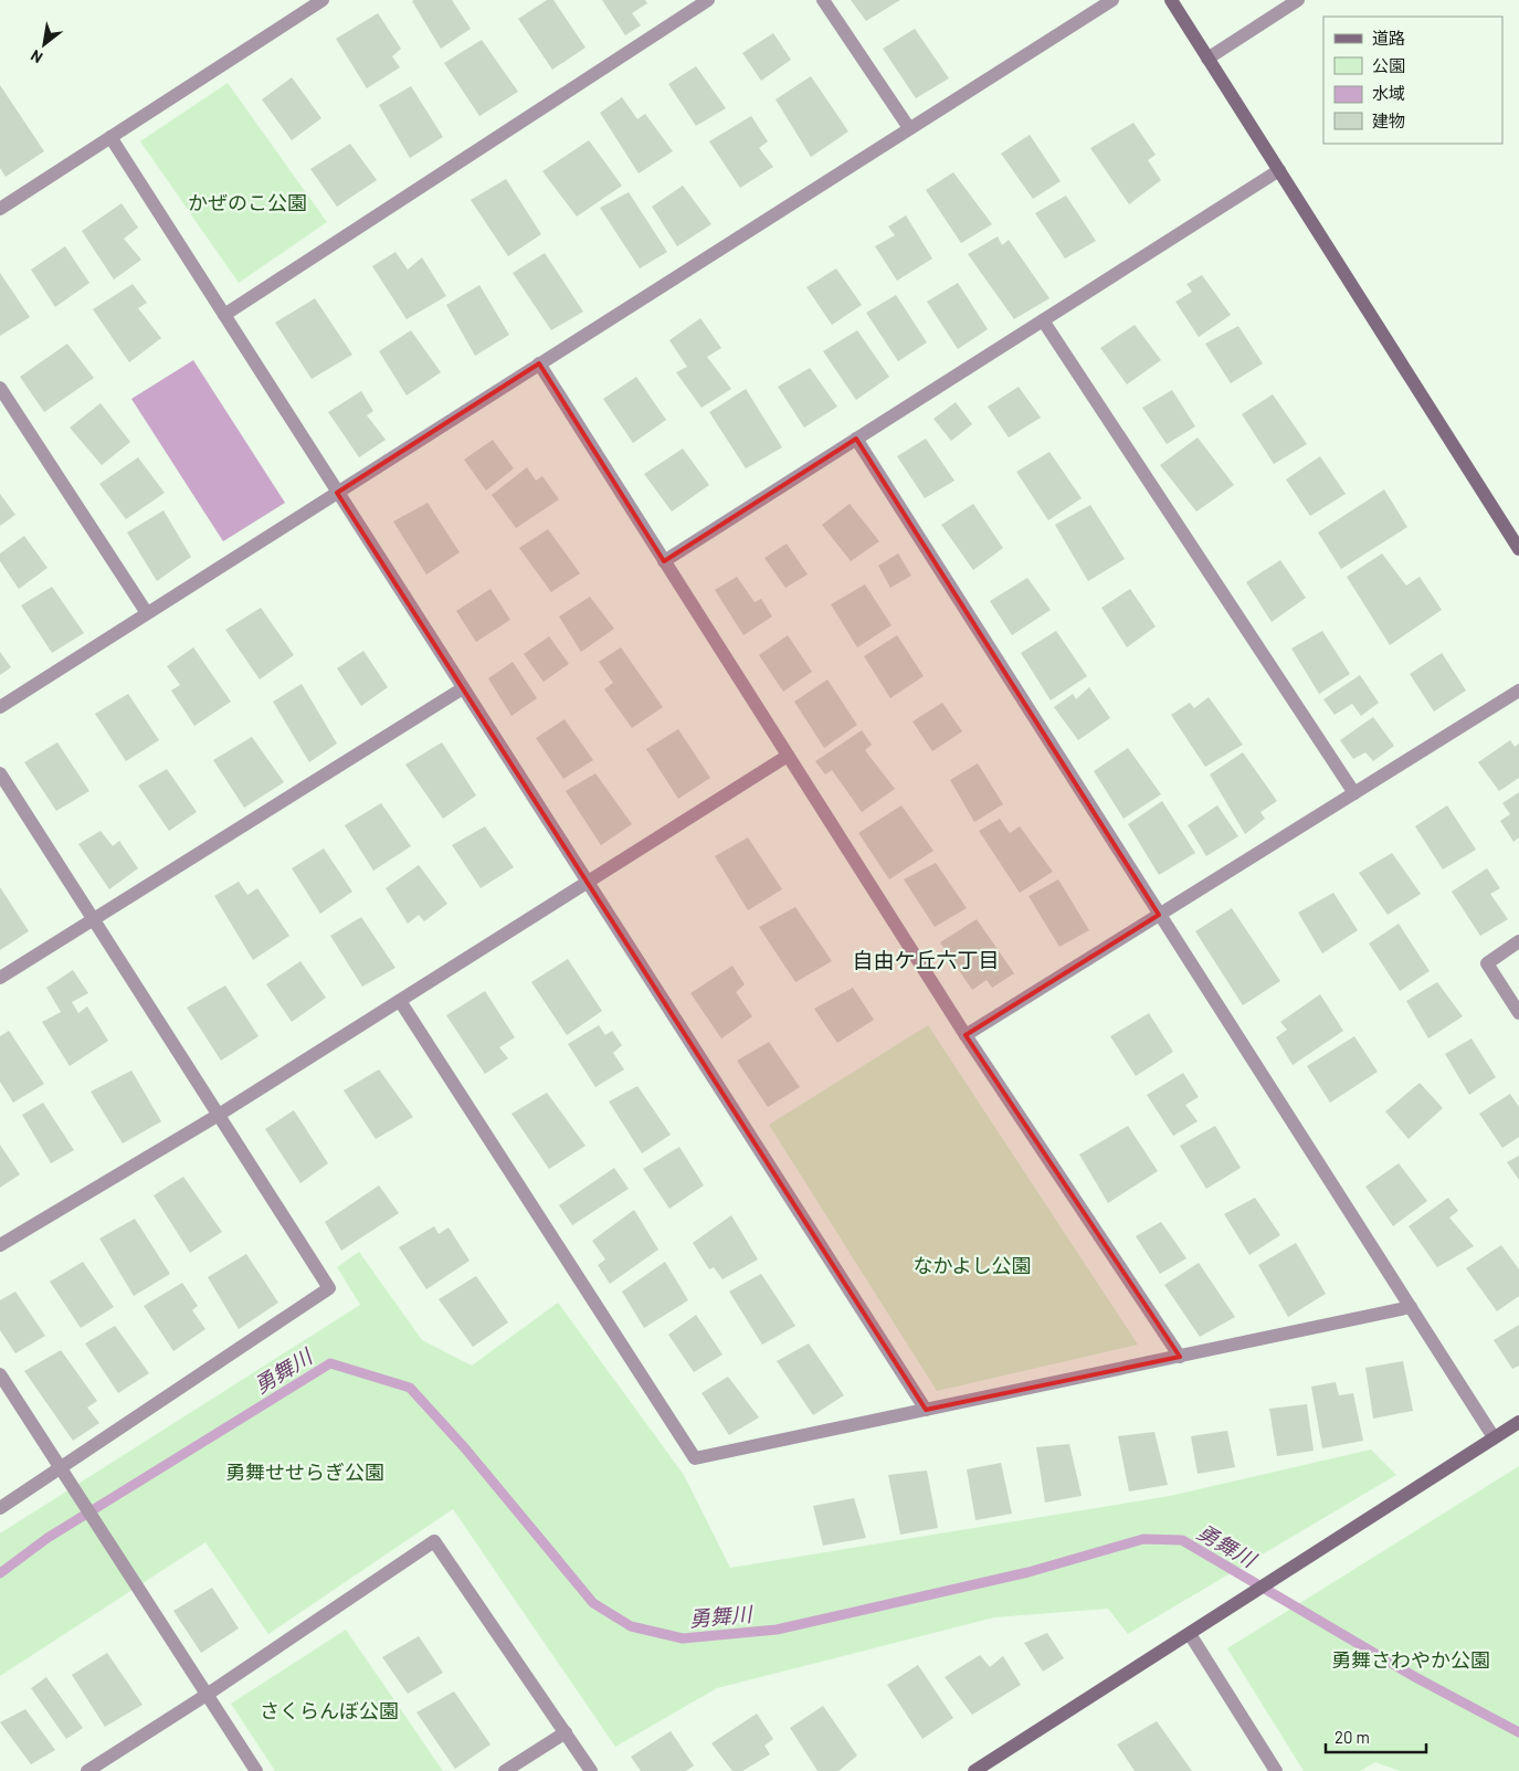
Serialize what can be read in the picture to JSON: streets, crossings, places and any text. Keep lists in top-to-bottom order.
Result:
{
  "districts": ["自由ケ丘六丁目"],
  "water": ["勇舞川"],
  "parks": [
    "かぜのこ公園",
    "なかよし公園",
    "勇舞せせらぎ公園",
    "勇舞さわやか公園",
    "さくらんぼ公園"
  ],
  "legend": [
    "道路",
    "公園",
    "水域",
    "建物"
  ],
  "scale_bar": "20 m",
  "north": "bottom left"
}
